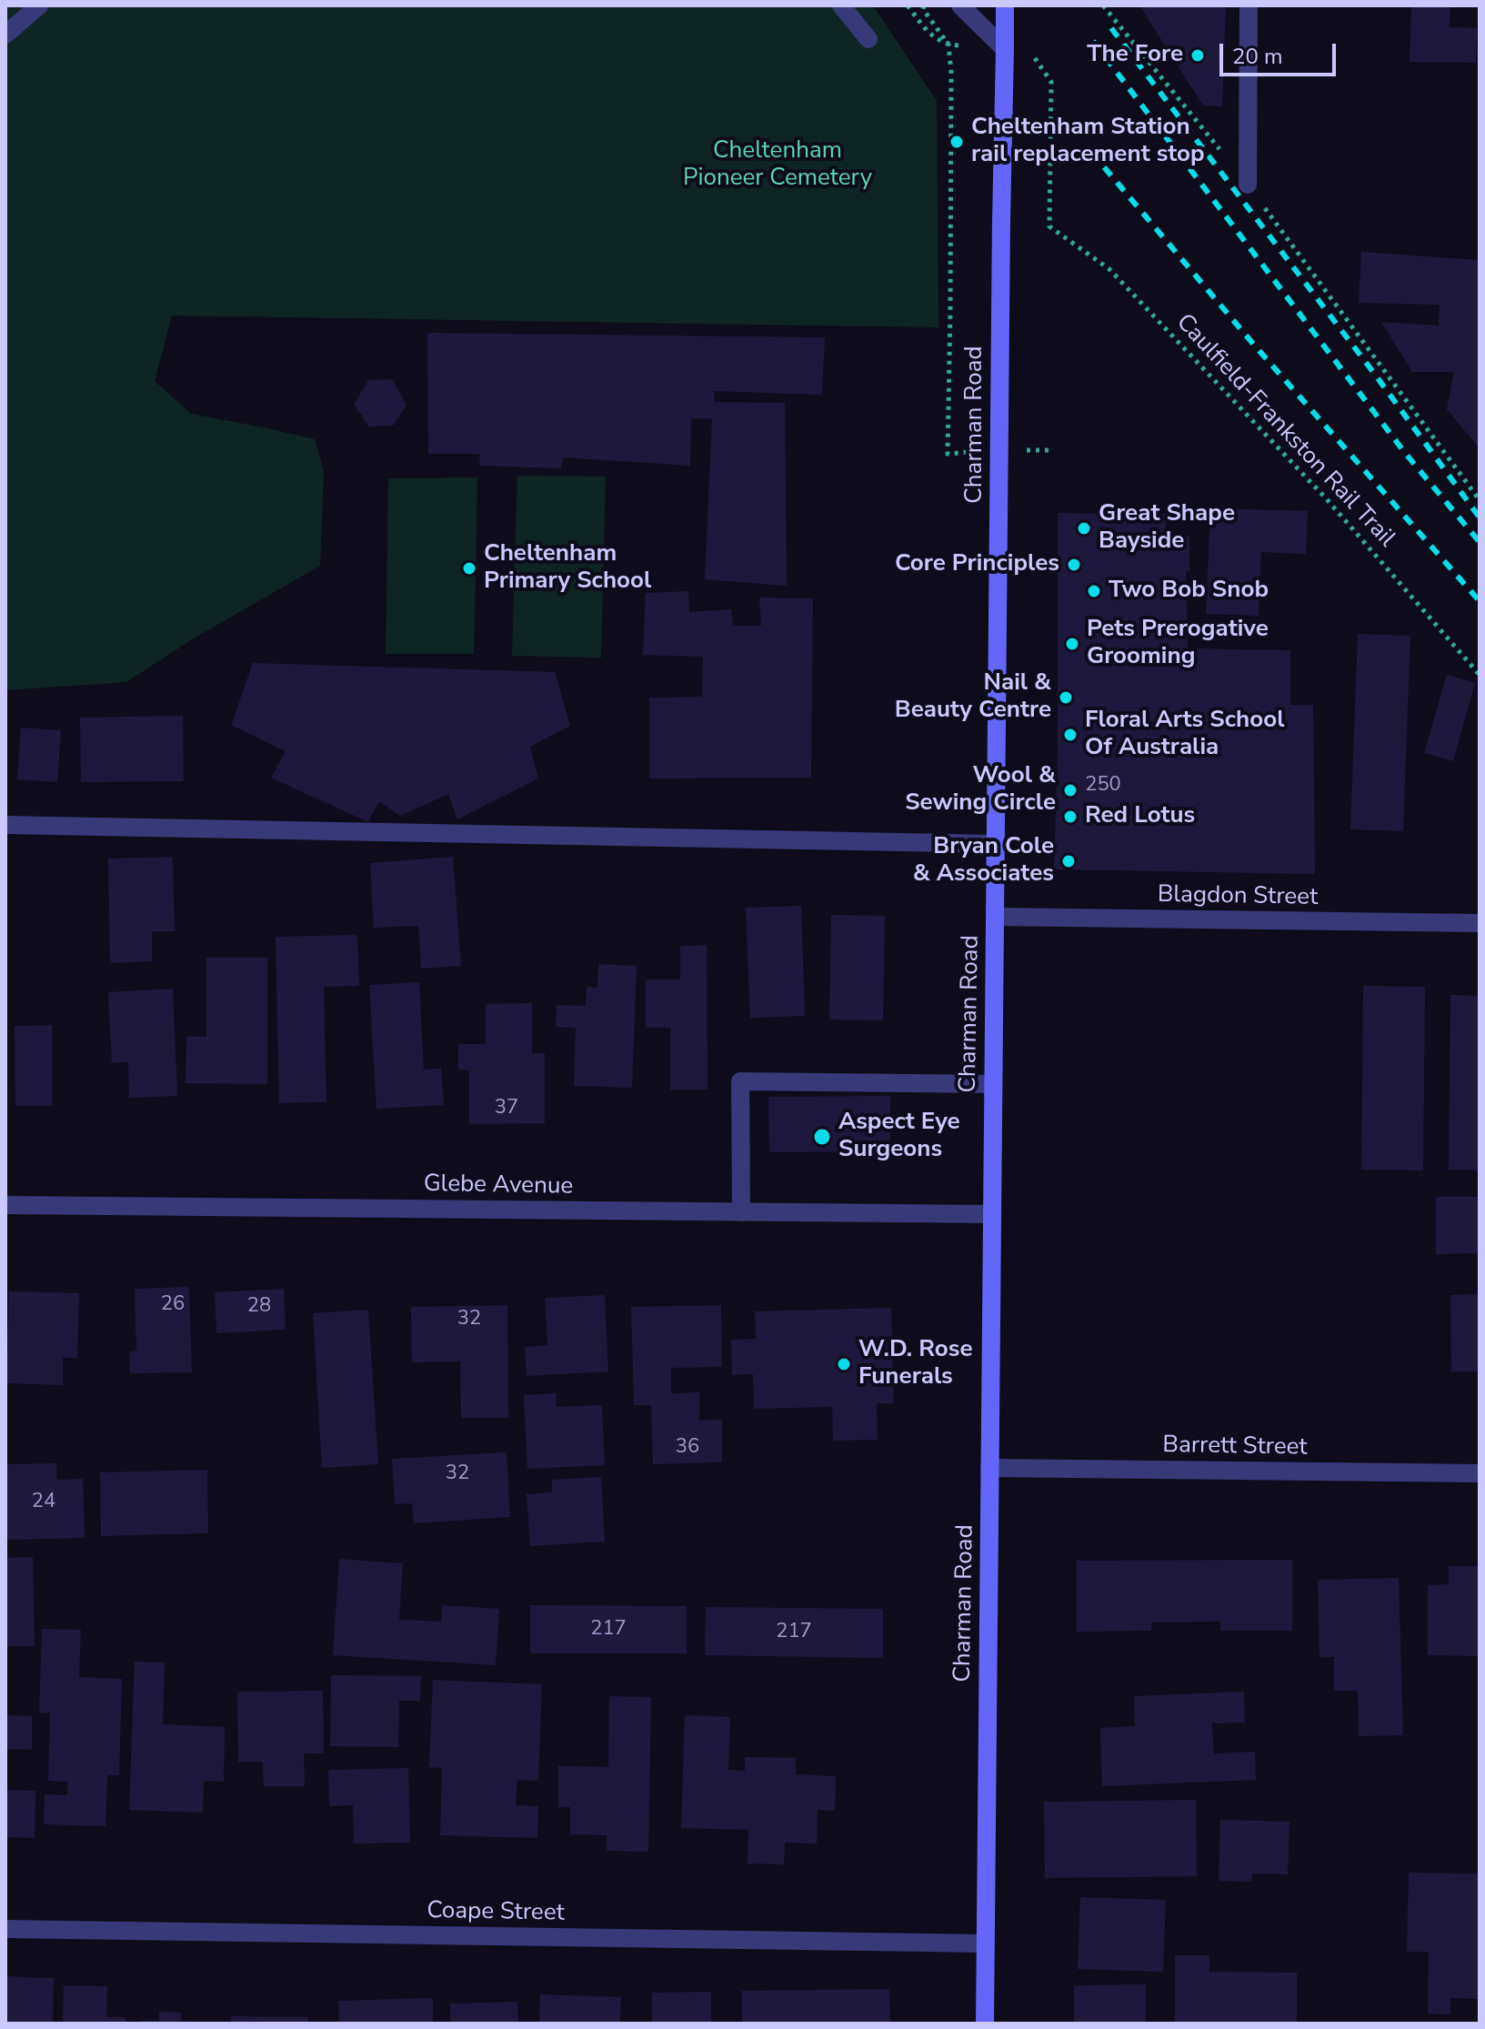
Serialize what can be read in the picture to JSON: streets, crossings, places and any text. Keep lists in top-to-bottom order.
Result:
{
  "streets": {
    "main road": ["Charman Road"],
    "street": [
      "Blagdon Street",
      "Glebe Avenue",
      "Barrett Street",
      "Coape Street"
    ],
    "path": ["Caulfield-Frankston Rail Trail"]
  },
  "crossings": [
    ["Charman Road", "Blagdon Street"],
    ["Charman Road", "Glebe Avenue"],
    ["Charman Road", "Barrett Street"],
    ["Charman Road", "Coape Street"]
  ],
  "parks": ["Cheltenham Pioneer Cemetery"],
  "places": [
    "The Fore",
    "Cheltenham Station rail replacement stop",
    "Great Shape Bayside",
    "Core Principles",
    "Cheltenham Primary School",
    "Two Bob Snob",
    "Pets Prerogative Grooming",
    "Nail & Beauty Centre",
    "Floral Arts School Of Australia",
    "Wool & Sewing Circle",
    "Red Lotus",
    "Bryan Cole & Associates",
    "Aspect Eye Surgeons",
    "W.D. Rose Funerals"
  ],
  "house_numbers": [
    "250",
    "37",
    "26",
    "28",
    "32",
    "36",
    "32",
    "24",
    "217",
    "217"
  ],
  "scale_bar": "20 m"
}
